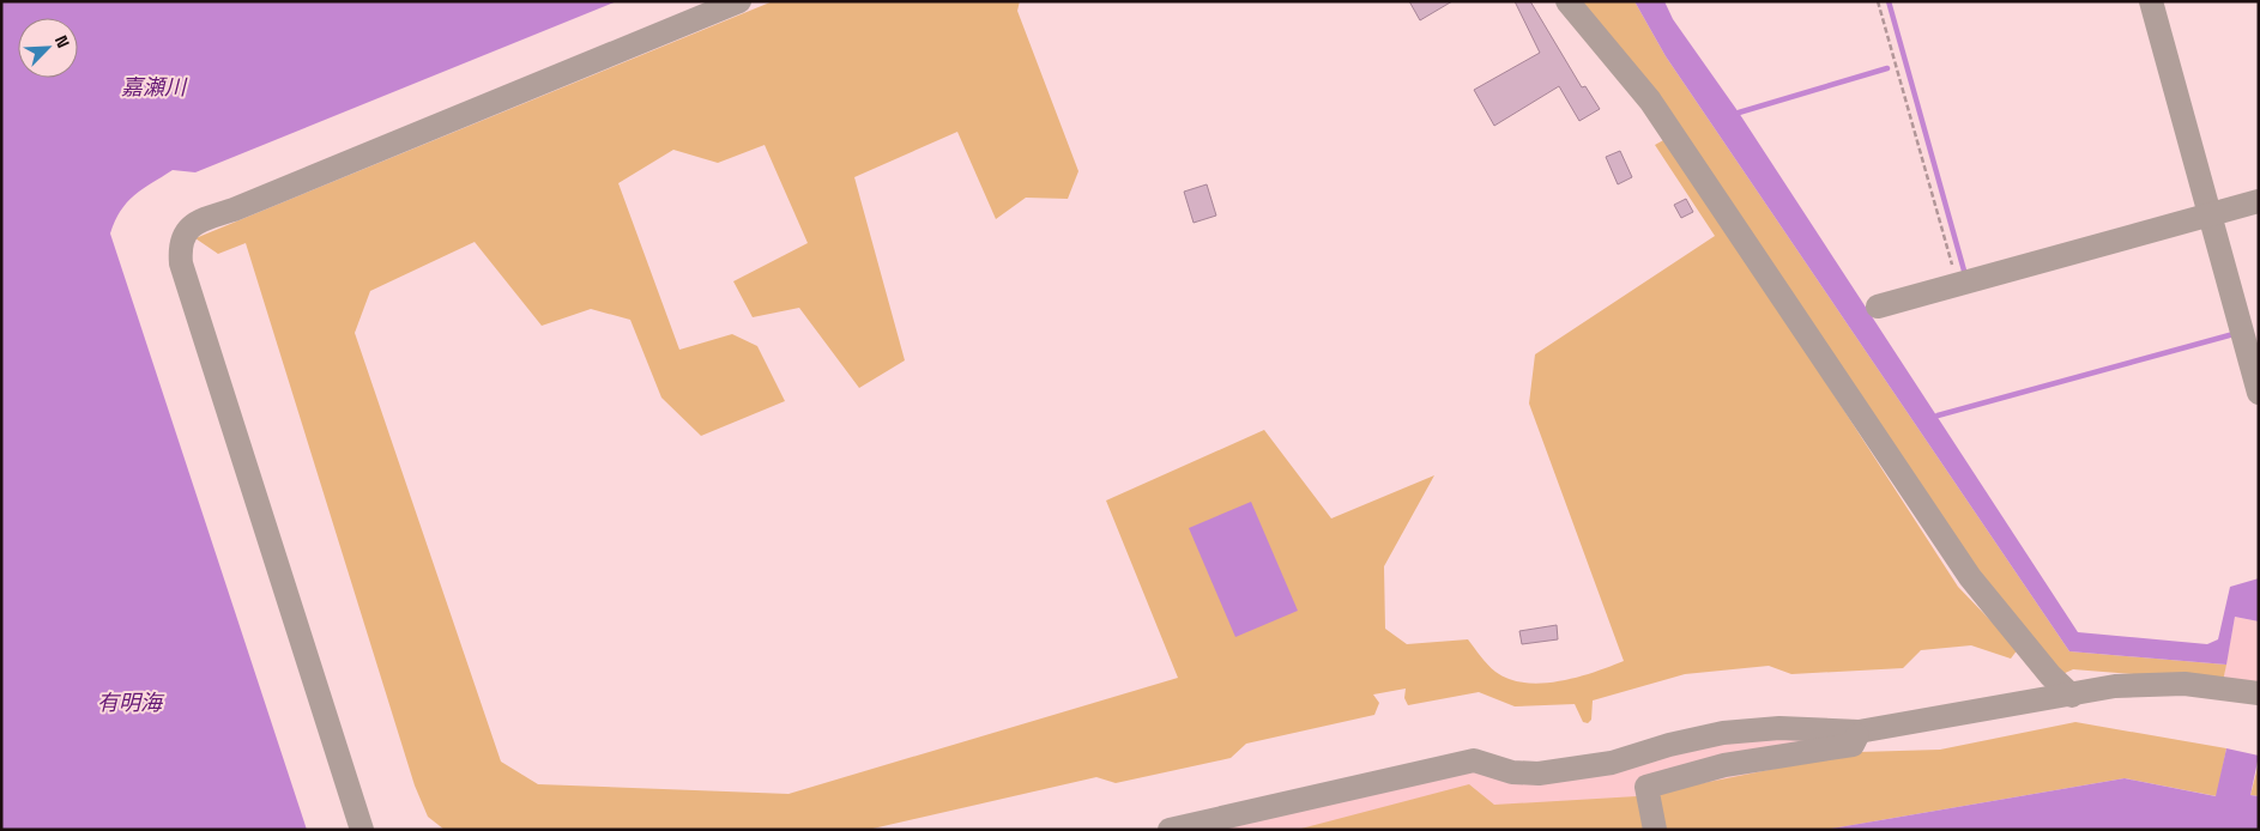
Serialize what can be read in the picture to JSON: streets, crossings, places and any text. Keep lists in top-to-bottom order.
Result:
{
  "water": ["嘉瀬川", "有明海"],
  "north": "top right"
}
